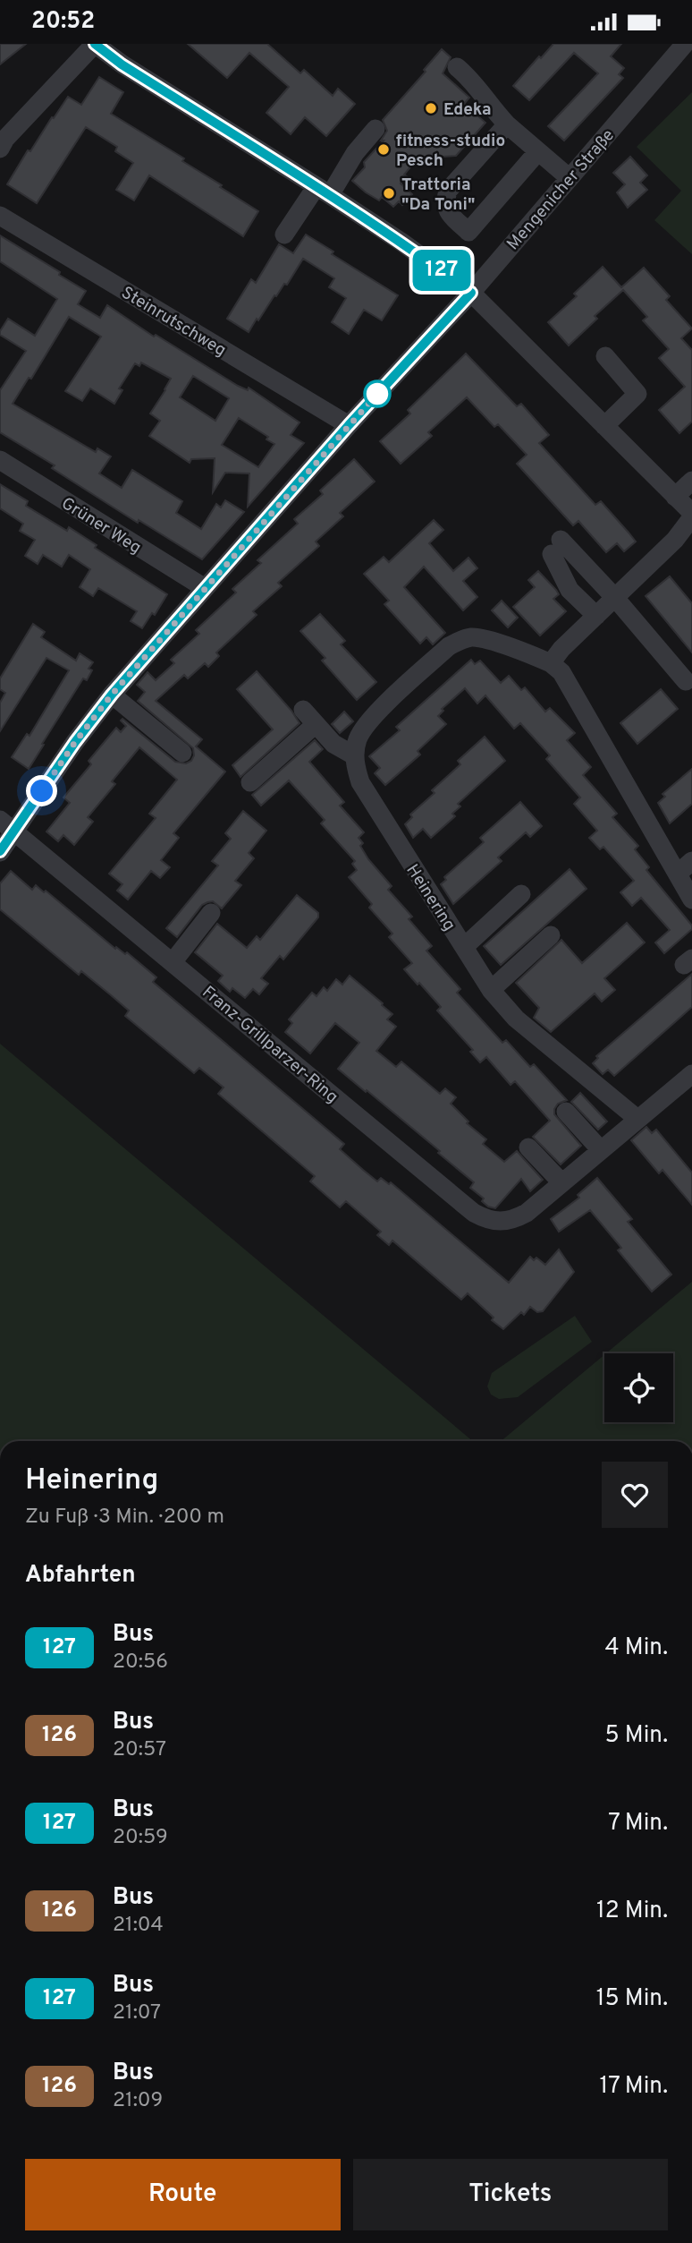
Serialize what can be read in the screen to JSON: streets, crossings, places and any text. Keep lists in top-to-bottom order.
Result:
{
  "streets": {
    "street": [
      "Mengenicher Straße",
      "Steinrutschweg",
      "Grüner Weg",
      "Heinering",
      "Franz-Grillparzer-Ring"
    ]
  },
  "crossings": [
    ["Mengenicher Straße", "Steinrutschweg"],
    ["Mengenicher Straße", "Grüner Weg"],
    ["Mengenicher Straße", "Franz-Grillparzer-Ring"]
  ],
  "places": ["Edeka", "fitness-studio Pesch", "Trattoria \"Da Toni\""],
  "lines": ["bus line 127"],
  "page": {
    "status": "20:52",
    "on_map": "127",
    "heading": [
      ["Heinering", "Zu Fuß · 3 Min. · 200 m"],
      "Abfahrten"
    ],
    "list": [
      {
        "mark": "127",
        "name": "Bus",
        "note": "20:56",
        "value": "4 Min."
      },
      {
        "mark": "126",
        "name": "Bus",
        "note": "20:57",
        "value": "5 Min."
      },
      {
        "mark": "127",
        "name": "Bus",
        "note": "20:59",
        "value": "7 Min."
      },
      {
        "mark": "126",
        "name": "Bus",
        "note": "21:04",
        "value": "12 Min."
      },
      {
        "mark": "127",
        "name": "Bus",
        "note": "21:07",
        "value": "15 Min."
      },
      {
        "mark": "126",
        "name": "Bus",
        "note": "21:09",
        "value": "17 Min."
      }
    ],
    "buttons": ["Route", "Tickets"]
  }
}
